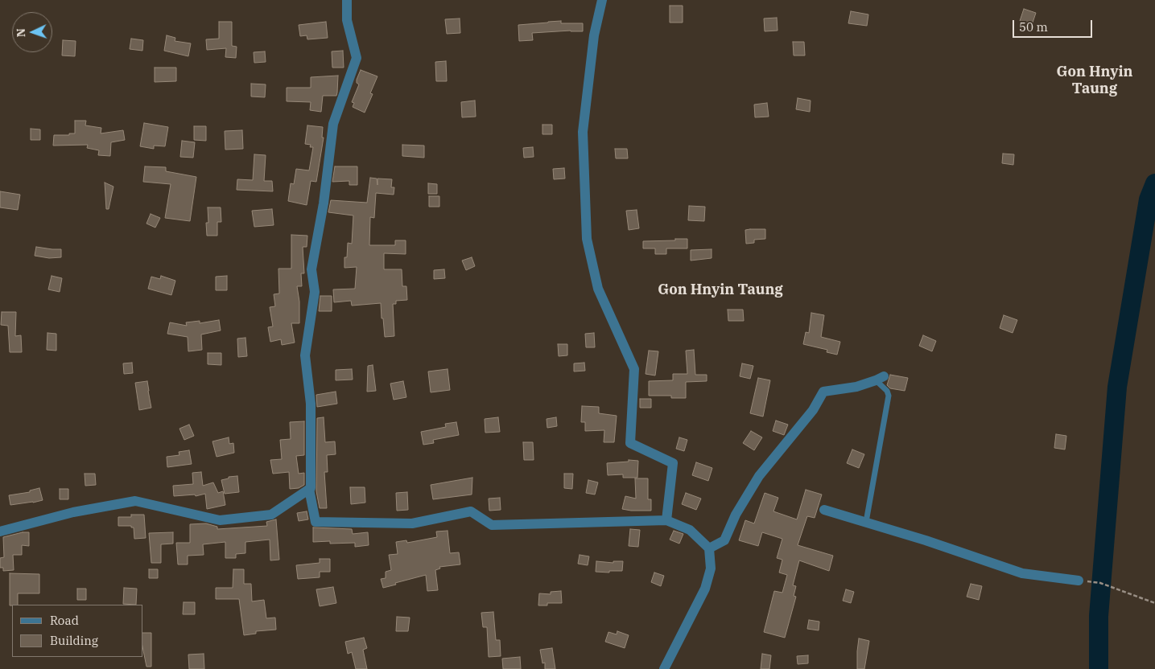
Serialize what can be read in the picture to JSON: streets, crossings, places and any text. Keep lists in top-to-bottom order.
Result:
{
  "districts": ["Gon Hnyin Taung", "Gon Hnyin Taung"],
  "legend": ["Road", "Building"],
  "scale_bar": "50 m",
  "north": "left"
}
